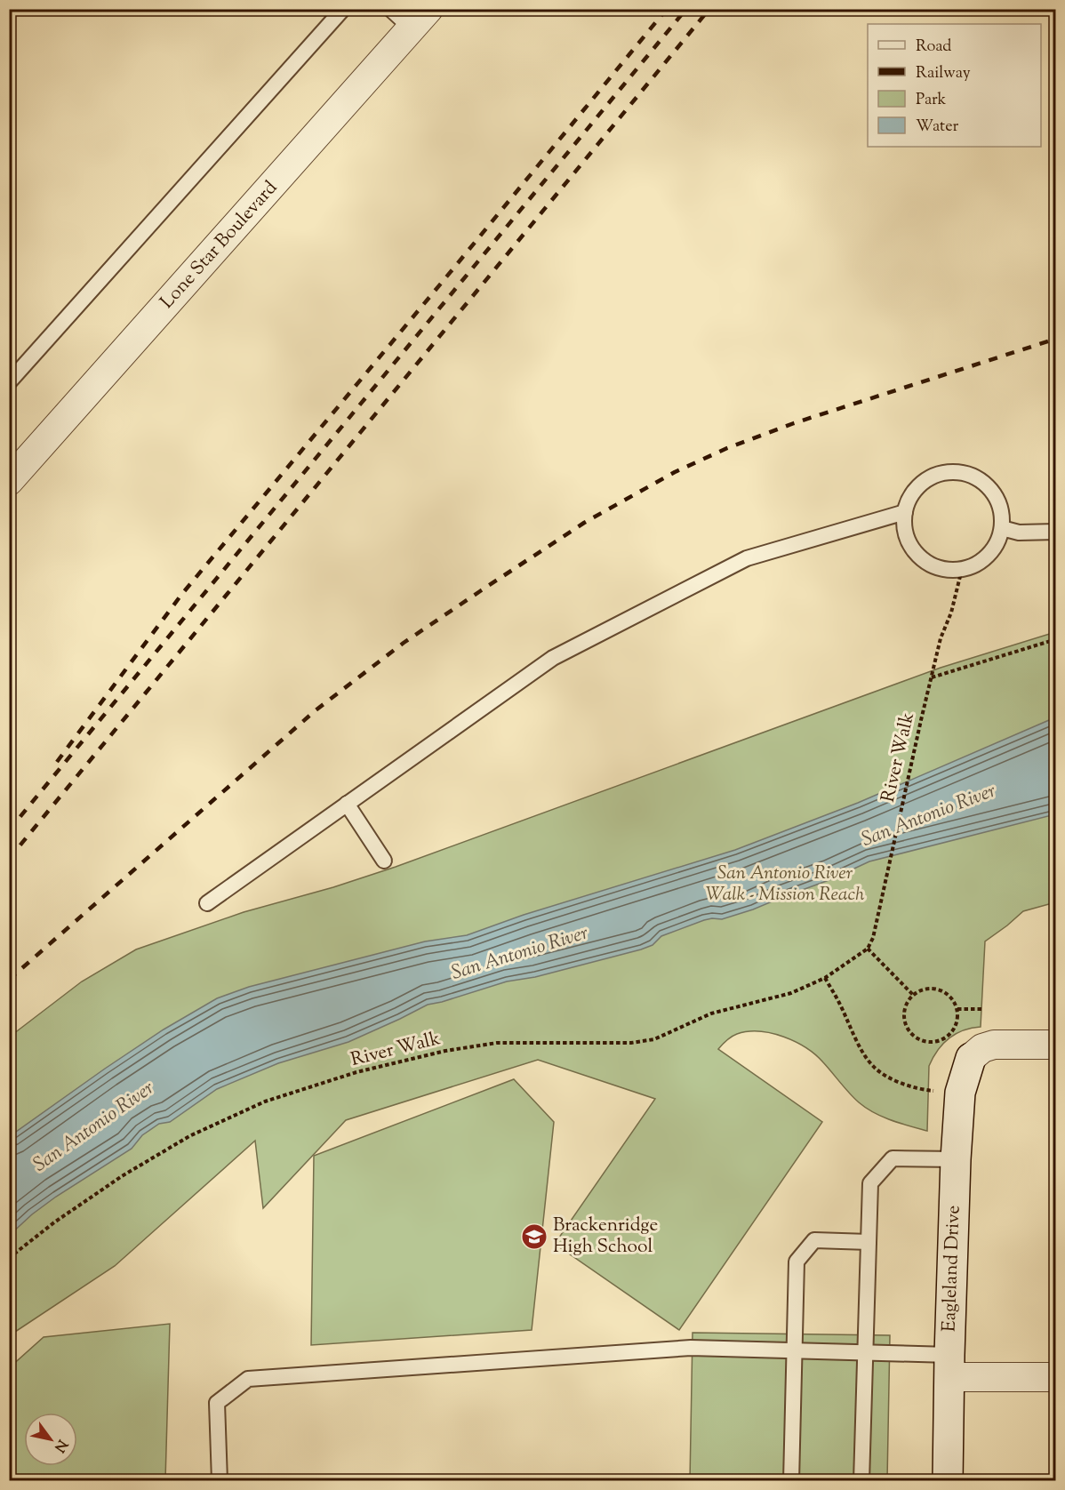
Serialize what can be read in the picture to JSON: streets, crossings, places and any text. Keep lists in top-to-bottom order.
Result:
{
  "streets": {
    "street": ["Lone Star Boulevard", "Eagleland Drive"],
    "path": ["River Walk"]
  },
  "water": ["San Antonio River"],
  "parks": ["San Antonio River Walk - Mission Reach"],
  "places": {
    "school or university": ["Brackenridge High School"]
  },
  "legend": [
    "Road",
    "Railway",
    "Park",
    "Water"
  ],
  "north": "bottom right"
}
